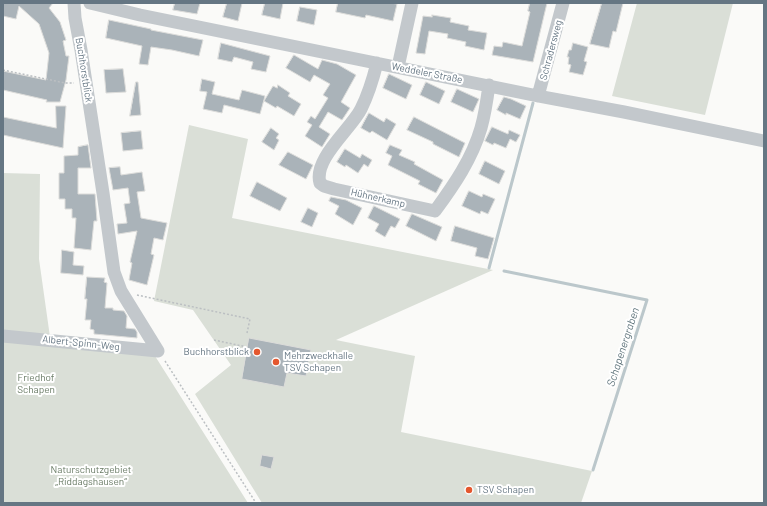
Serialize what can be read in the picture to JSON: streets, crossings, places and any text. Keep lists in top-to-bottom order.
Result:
{
  "streets": {
    "street": [
      "Schradersweg",
      "Buchhorstblick",
      "Weddeler Straße",
      "Hühnerkamp",
      "Albert-Spinn-Weg"
    ]
  },
  "crossings": [
    ["Schradersweg", "Weddeler Straße"],
    ["Buchhorstblick", "Albert-Spinn-Weg"],
    ["Weddeler Straße", "Hühnerkamp"]
  ],
  "water": ["Schapenergraben"],
  "parks": ["Friedhof Schapen", "Naturschutzgebiet „Riddagshausen“"],
  "places": ["Buchhorstblick", "Mehrzweckhalle TSV Schapen", "TSV Schapen"]
}
